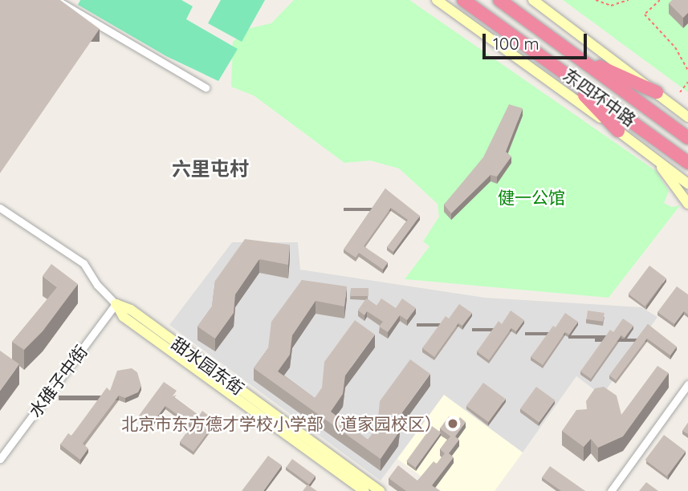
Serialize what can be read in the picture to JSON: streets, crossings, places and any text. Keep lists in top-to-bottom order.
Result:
{
  "streets": {
    "highway": ["东四环中路"],
    "street": ["甜水园东街", "水碓子中街"]
  },
  "crossings": [
    ["甜水园东街", "水碓子中街"]
  ],
  "districts": ["六里屯村"],
  "parks": ["健一公馆"],
  "places": ["北京市东方德才学校小学部（道家园校区）"],
  "scale_bar": "100 m"
}
